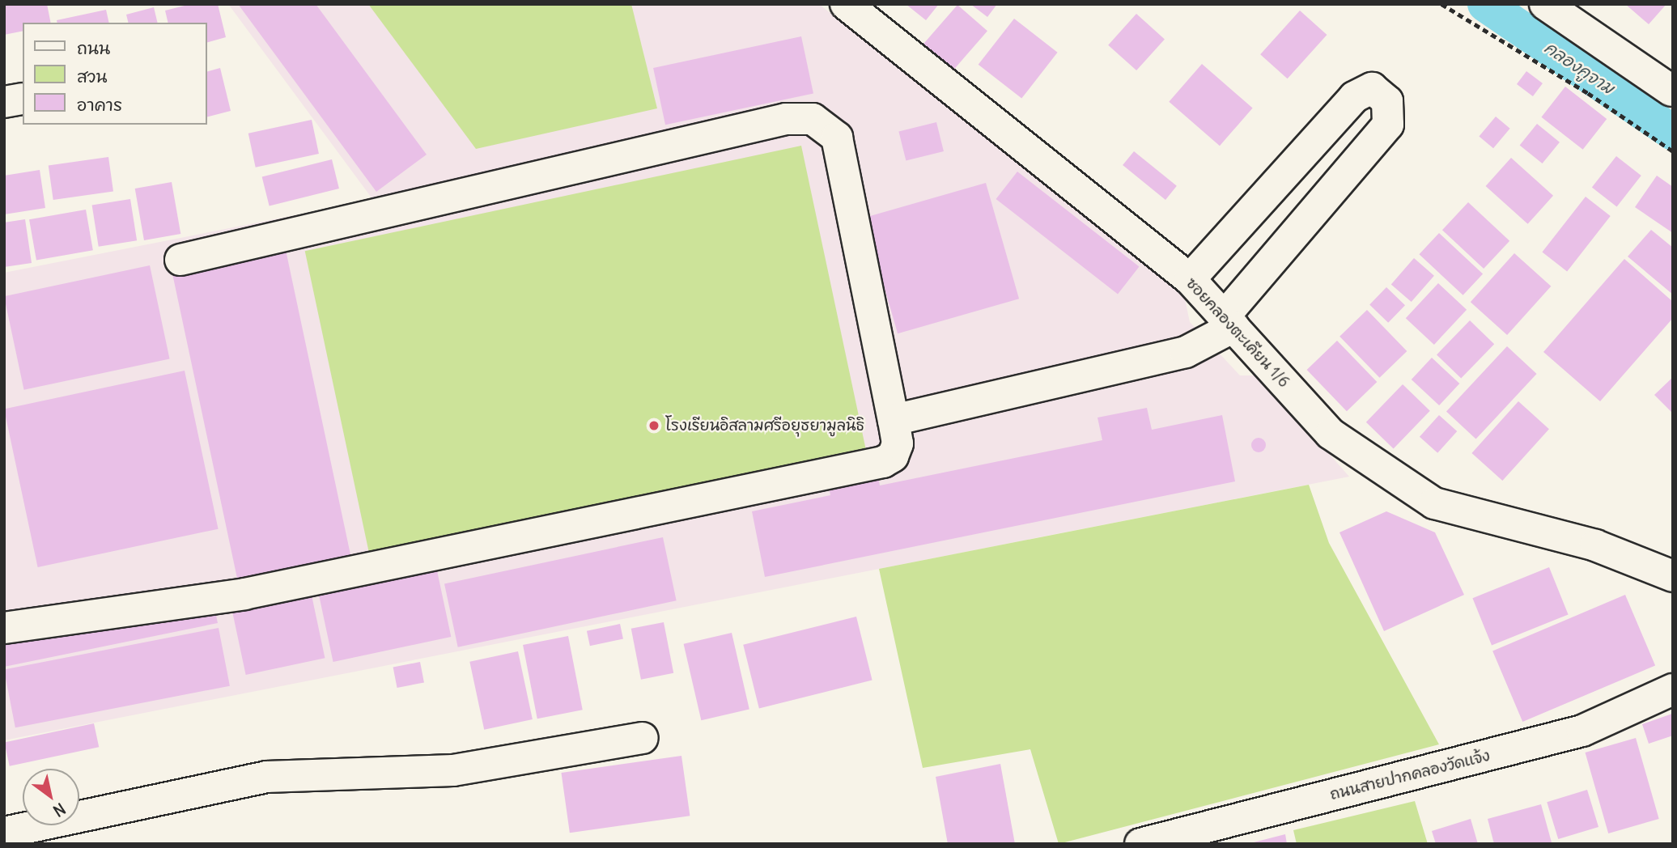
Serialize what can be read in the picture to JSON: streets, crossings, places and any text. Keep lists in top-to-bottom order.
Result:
{
  "streets": {
    "street": ["ซอยคลองตะเคียน 1/6", "ถนนสายปากคลองวัดแจ้ง"]
  },
  "water": ["คลองคูจาม"],
  "places": ["โรงเรียนอิสลามศรีอยุธยามูลนิธิ"],
  "legend": ["ถนน", "สวน", "อาคาร"],
  "north": "bottom right"
}
